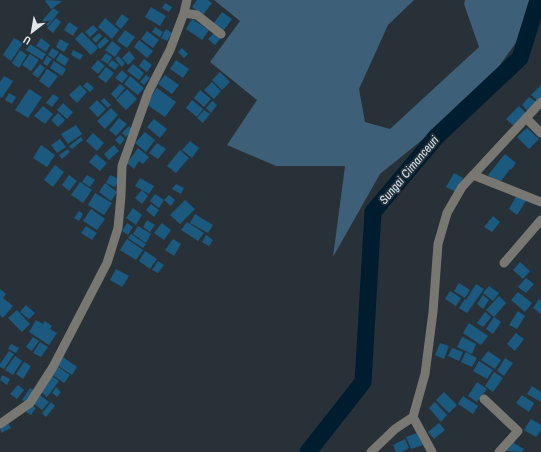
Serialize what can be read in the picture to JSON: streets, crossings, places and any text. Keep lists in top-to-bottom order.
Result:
{
  "water": ["Sungai Cimanceuri"],
  "north": "bottom left"
}
